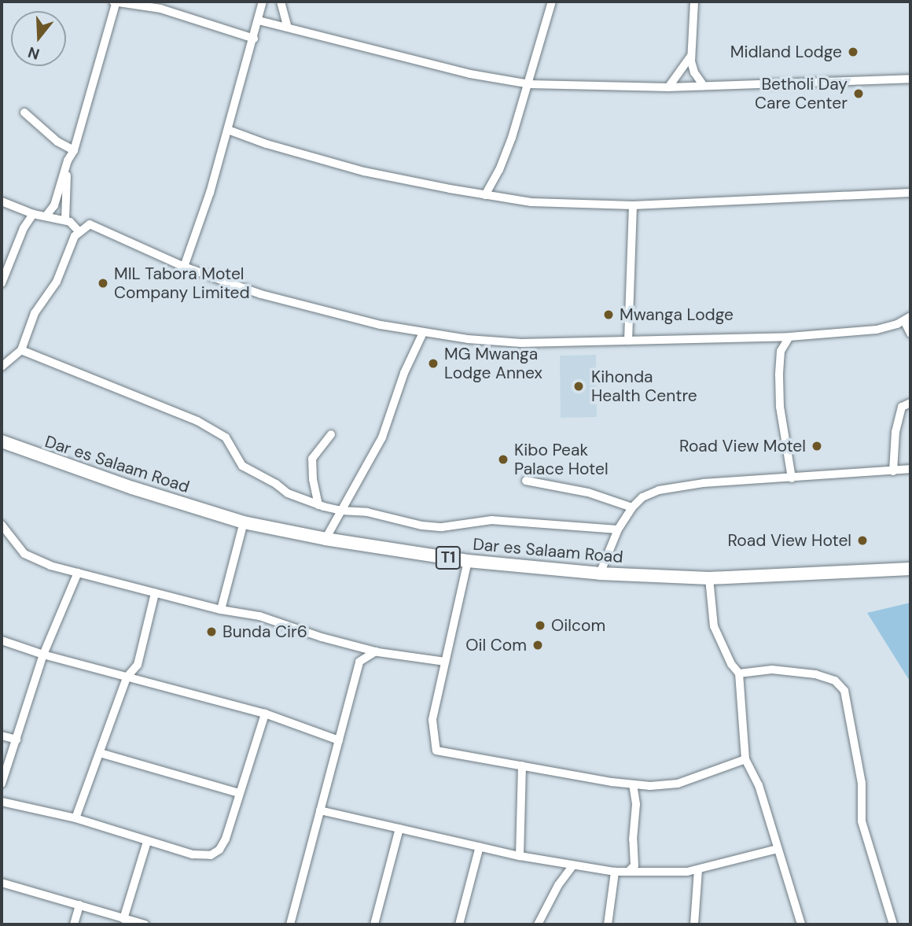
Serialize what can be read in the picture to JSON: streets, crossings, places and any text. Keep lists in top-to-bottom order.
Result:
{
  "streets": {
    "highway": ["Dar es Salaam Road", "T1"]
  },
  "places": [
    "Midland Lodge",
    "Betholi Day Care Center",
    "MIL Tabora Motel Company Limited",
    "Mwanga Lodge",
    "MG Mwanga Lodge Annex",
    "Kihonda Health Centre",
    "Road View Motel",
    "Kibo Peak Palace Hotel",
    "Road View Hotel",
    "Oilcom",
    "Bunda Cir6",
    "Oil Com"
  ],
  "north": "bottom"
}
